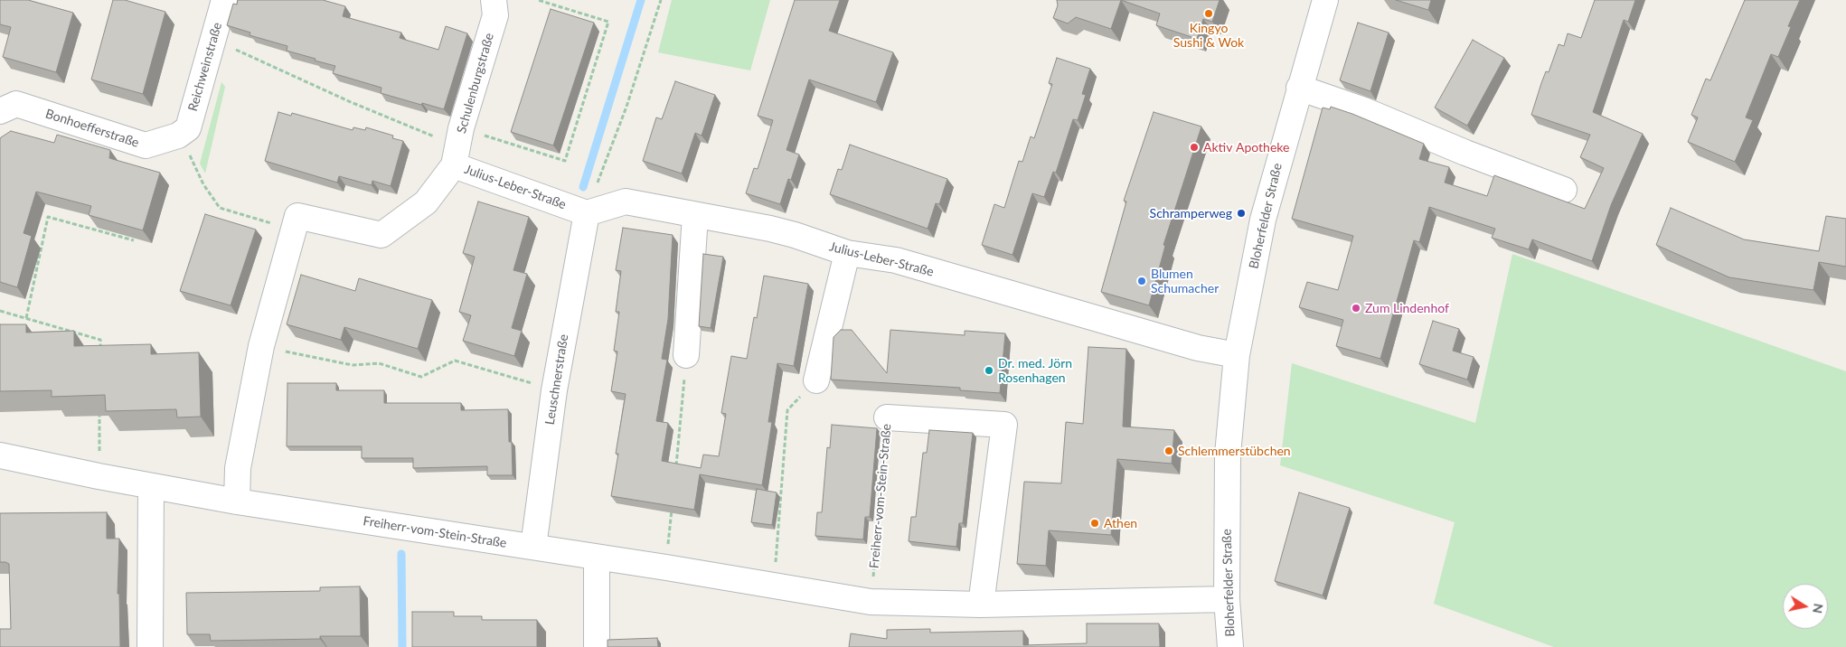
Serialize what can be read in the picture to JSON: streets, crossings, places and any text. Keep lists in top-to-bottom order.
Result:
{
  "streets": {
    "street": [
      "Reichweinstraße",
      "Schulenburgstraße",
      "Bonhoefferstraße",
      "Julius-Leber-Straße",
      "Bloherfelder Straße",
      "Leuschnerstraße",
      "Freiherr-vom-Stein-Straße"
    ]
  },
  "crossings": [
    ["Reichweinstraße", "Bonhoefferstraße"],
    ["Schulenburgstraße", "Julius-Leber-Straße"],
    ["Julius-Leber-Straße", "Bloherfelder Straße"],
    ["Julius-Leber-Straße", "Leuschnerstraße"],
    ["Julius-Leber-Straße", "Freiherr-vom-Stein-Straße"],
    ["Bloherfelder Straße", "Freiherr-vom-Stein-Straße"],
    ["Leuschnerstraße", "Freiherr-vom-Stein-Straße"]
  ],
  "places": [
    "Kingyo Sushi & Wok",
    "Aktiv Apotheke",
    "Schramperweg",
    "Blumen Schumacher",
    "Zum Lindenhof",
    "Dr. med. Jörn Rosenhagen",
    "Schlemmerstübchen",
    "Athen"
  ],
  "north": "right"
}
